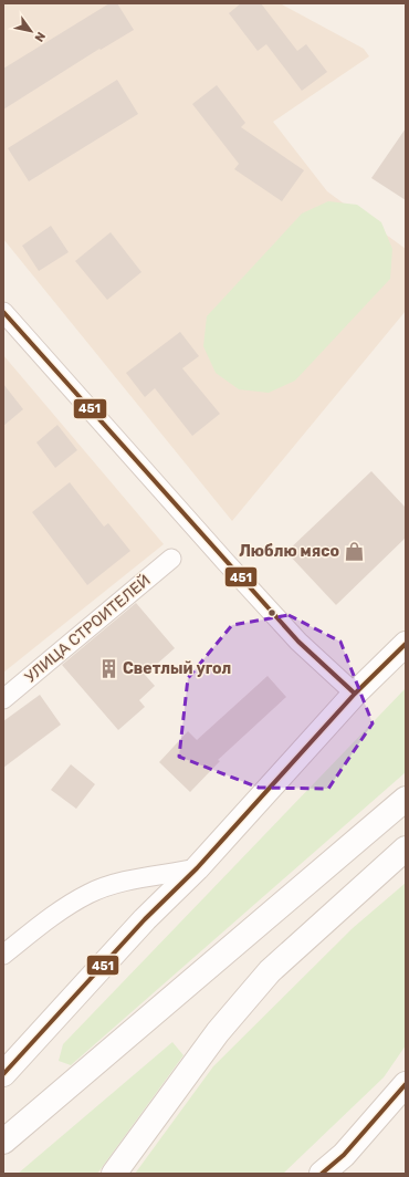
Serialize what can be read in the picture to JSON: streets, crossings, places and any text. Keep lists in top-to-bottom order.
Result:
{
  "streets": {
    "street": ["УЛИЦА СТРОИТЕЛЕЙ"]
  },
  "places": {
    "shop": ["Люблю мясо"],
    "building": ["Светлый угол"]
  },
  "lines": ["transit line 451"],
  "north": "bottom right"
}
